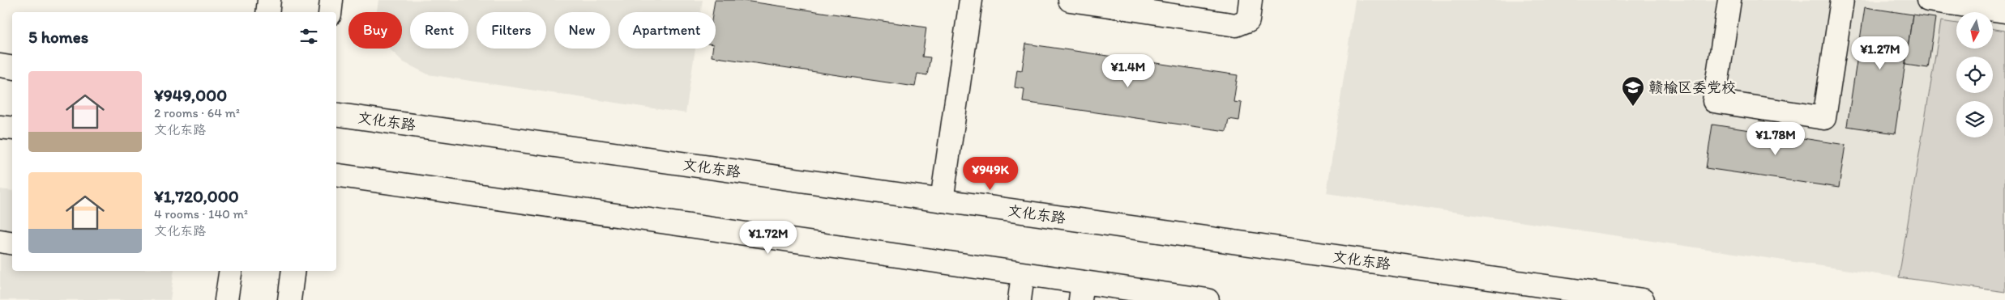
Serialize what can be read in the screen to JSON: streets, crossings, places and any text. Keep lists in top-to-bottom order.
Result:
{
  "streets": {
    "main road": ["文化东路"]
  },
  "places": {
    "school or university": ["赣榆区委党校"]
  },
  "north": "bottom",
  "page": {
    "chip": [
      "Buy",
      "Rent",
      "Filters",
      "New",
      "Apartment"
    ],
    "heading": "5 homes",
    "price": [
      "¥1.27M",
      "¥1.4M",
      "¥1.78M",
      "¥949K",
      "¥1.72M"
    ],
    "list": [
      {
        "name": "¥949,000",
        "note": "2 rooms · 64 m² · 文化东路"
      },
      {
        "name": "¥1,720,000",
        "note": "4 rooms · 140 m² · 文化东路"
      }
    ]
  }
}
